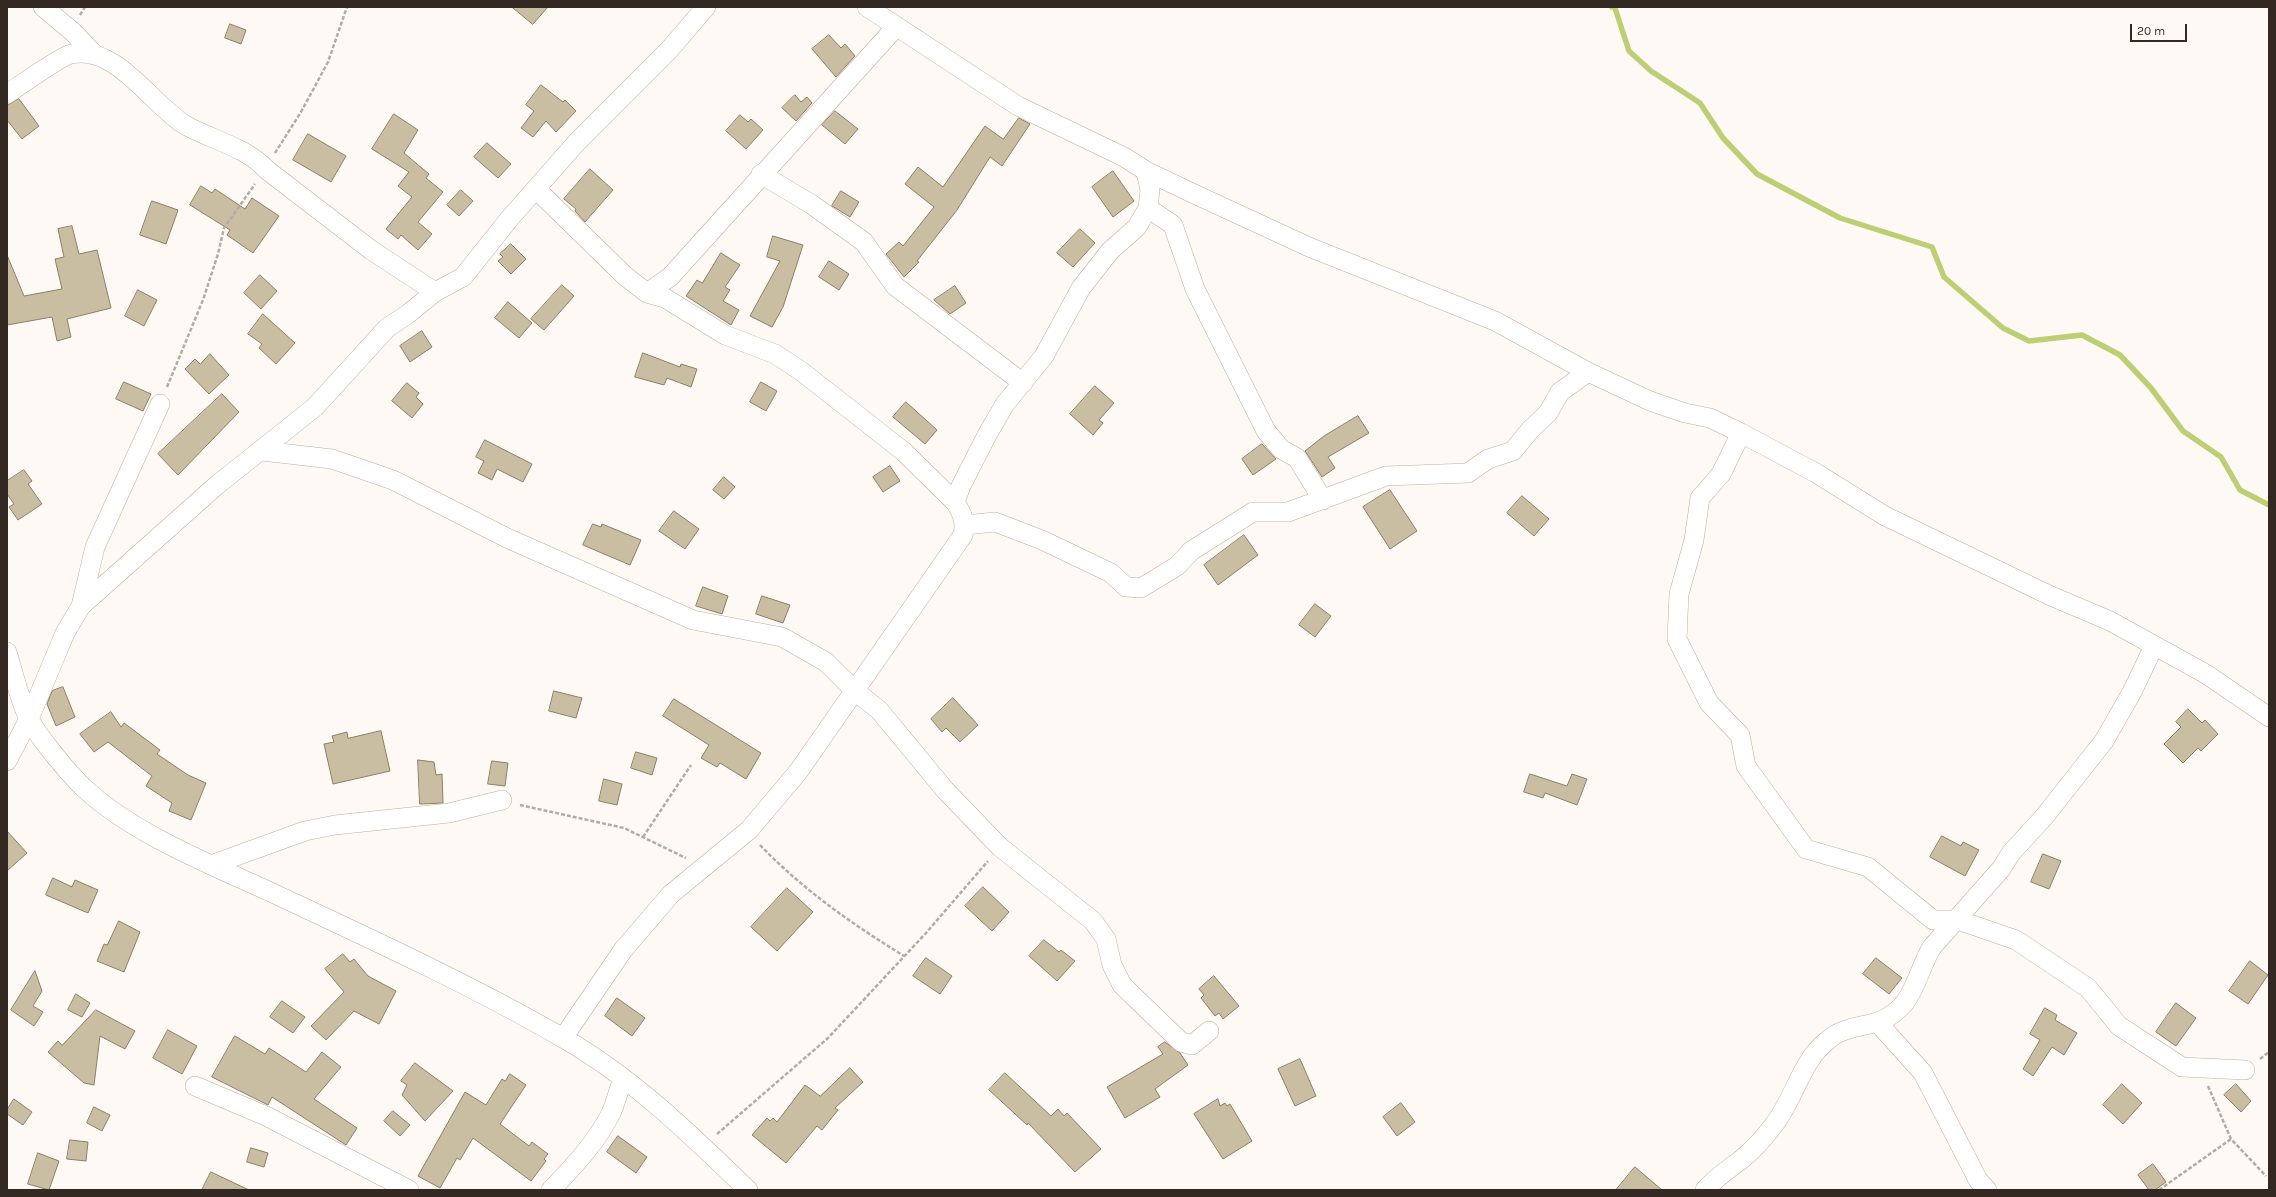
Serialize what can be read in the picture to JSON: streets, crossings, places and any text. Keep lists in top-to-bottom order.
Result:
{
  "scale_bar": "20 m"
}
